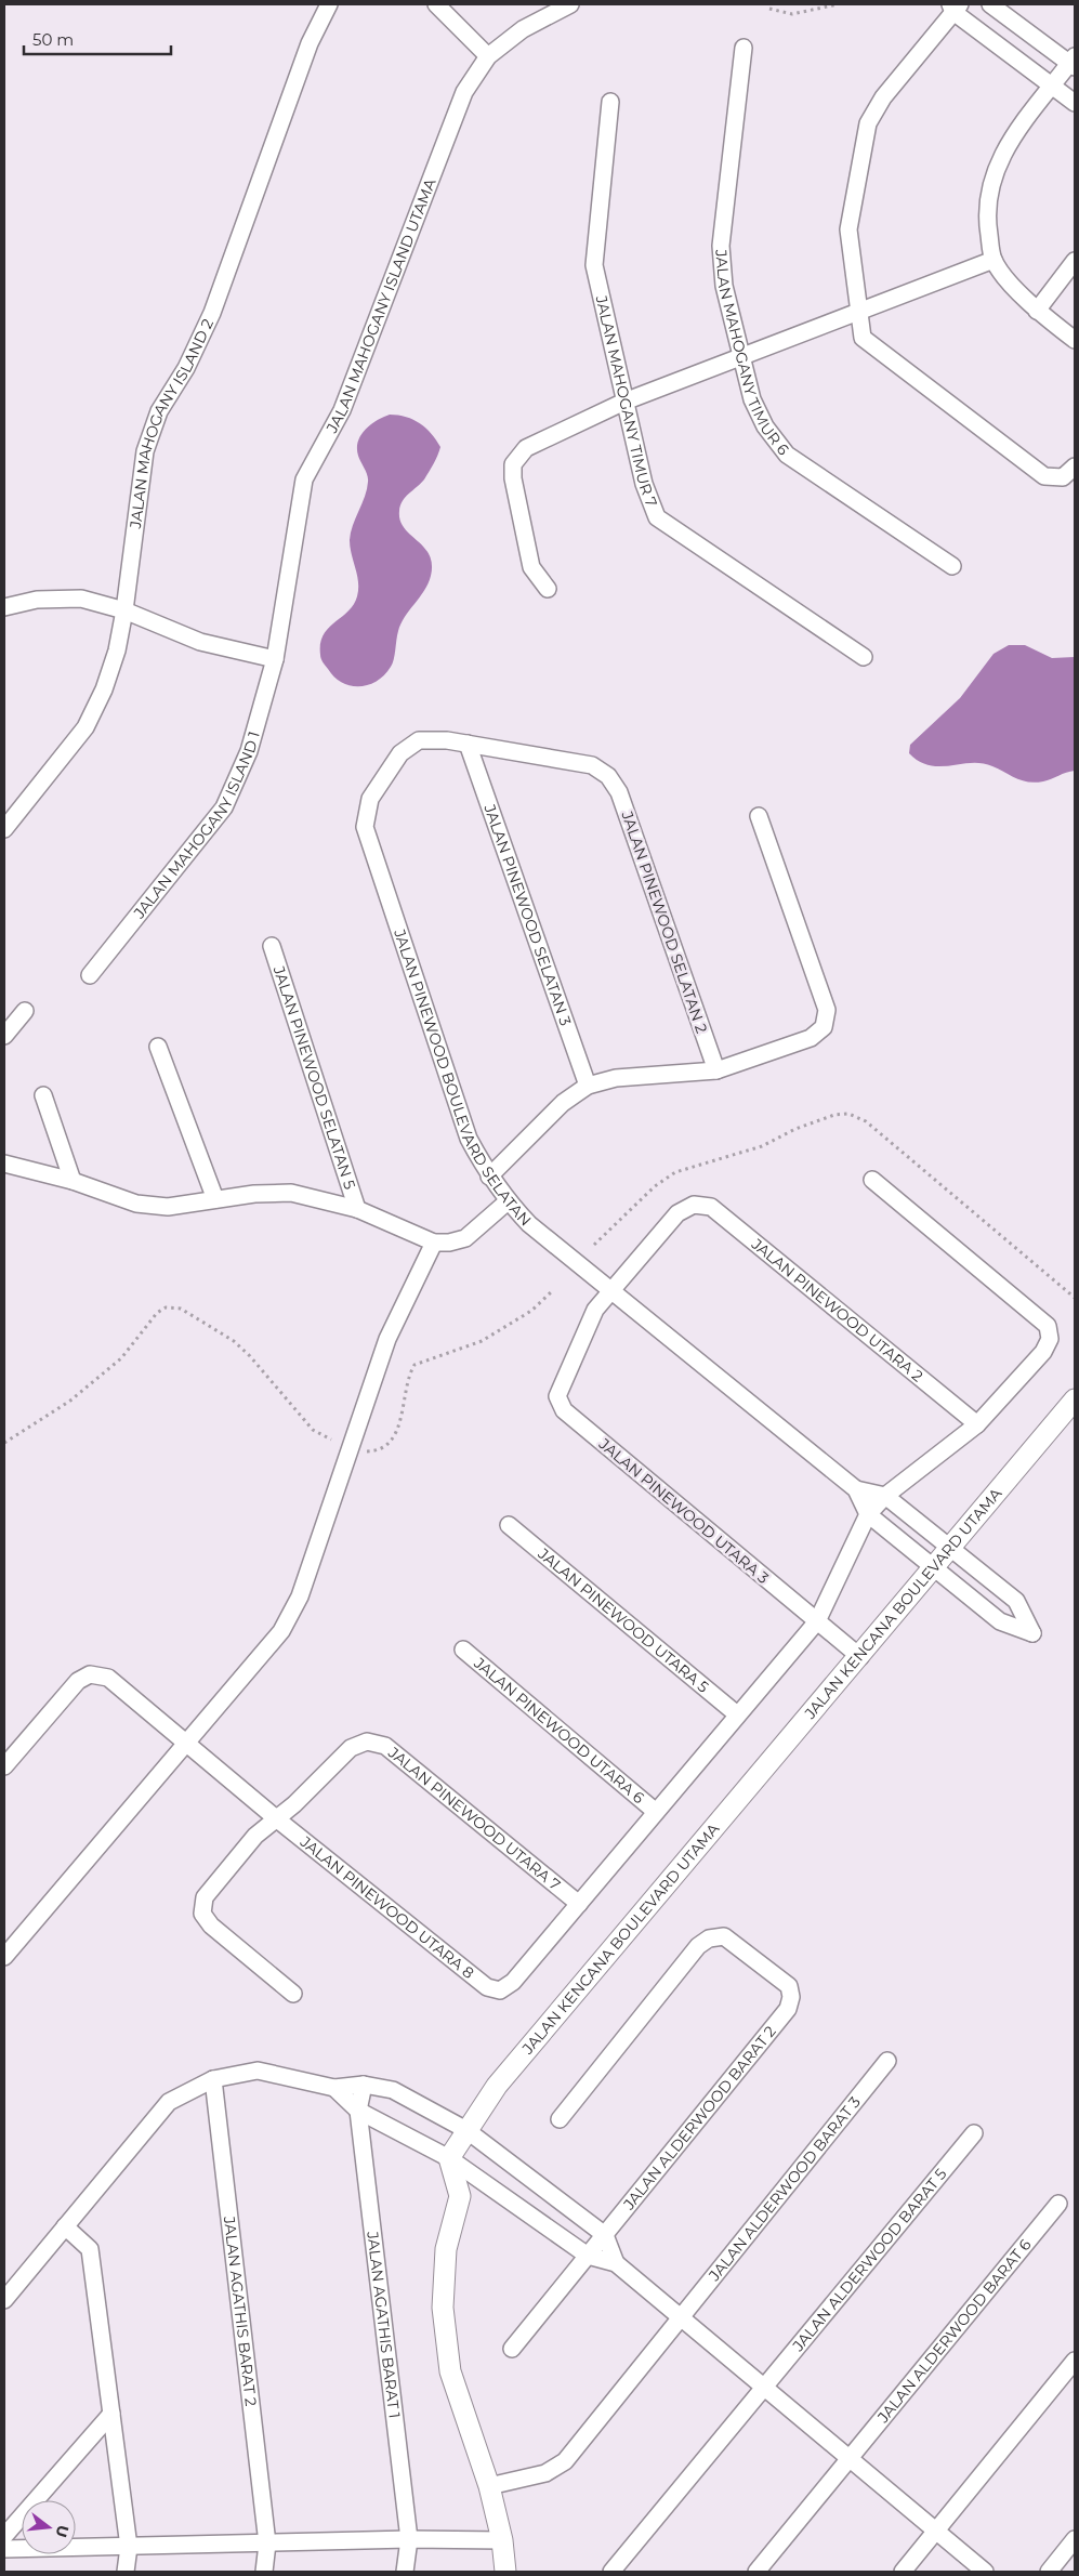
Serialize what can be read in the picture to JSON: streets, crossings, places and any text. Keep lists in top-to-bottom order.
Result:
{
  "streets": {
    "street": [
      "JALAN MAHOGANY ISLAND UTAMA",
      "JALAN MAHOGANY TIMUR 6",
      "JALAN MAHOGANY TIMUR 7",
      "JALAN MAHOGANY ISLAND 2",
      "JALAN MAHOGANY ISLAND 1",
      "JALAN PINEWOOD SELATAN 3",
      "JALAN PINEWOOD SELATAN 2",
      "JALAN PINEWOOD BOULEVARD SELATAN",
      "JALAN PINEWOOD SELATAN 5",
      "JALAN PINEWOOD UTARA 2",
      "JALAN PINEWOOD UTARA 3",
      "JALAN KENCANA BOULEVARD UTAMA",
      "JALAN PINEWOOD UTARA 5",
      "JALAN PINEWOOD UTARA 6",
      "JALAN PINEWOOD UTARA 7",
      "JALAN PINEWOOD UTARA 8",
      "JALAN ALDERWOOD BARAT 2",
      "JALAN ALDERWOOD BARAT 3",
      "JALAN ALDERWOOD BARAT 5",
      "JALAN AGATHIS BARAT 2",
      "JALAN AGATHIS BARAT 1",
      "JALAN ALDERWOOD BARAT 6"
    ]
  },
  "crossings": [
    ["JALAN MAHOGANY ISLAND UTAMA", "JALAN MAHOGANY ISLAND 1"],
    ["JALAN PINEWOOD SELATAN 3", "JALAN PINEWOOD SELATAN 2"],
    ["JALAN PINEWOOD SELATAN 3", "JALAN PINEWOOD BOULEVARD SELATAN"],
    ["JALAN PINEWOOD SELATAN 2", "JALAN PINEWOOD BOULEVARD SELATAN"],
    ["JALAN PINEWOOD BOULEVARD SELATAN", "JALAN PINEWOOD UTARA 2"],
    ["JALAN PINEWOOD BOULEVARD SELATAN", "JALAN PINEWOOD UTARA 3"],
    ["JALAN PINEWOOD UTARA 2", "JALAN PINEWOOD UTARA 3"],
    ["JALAN PINEWOOD UTARA 3", "JALAN KENCANA BOULEVARD UTAMA"],
    ["JALAN PINEWOOD UTARA 7", "JALAN PINEWOOD UTARA 8"]
  ],
  "scale_bar": "50 m",
  "north": "right"
}
